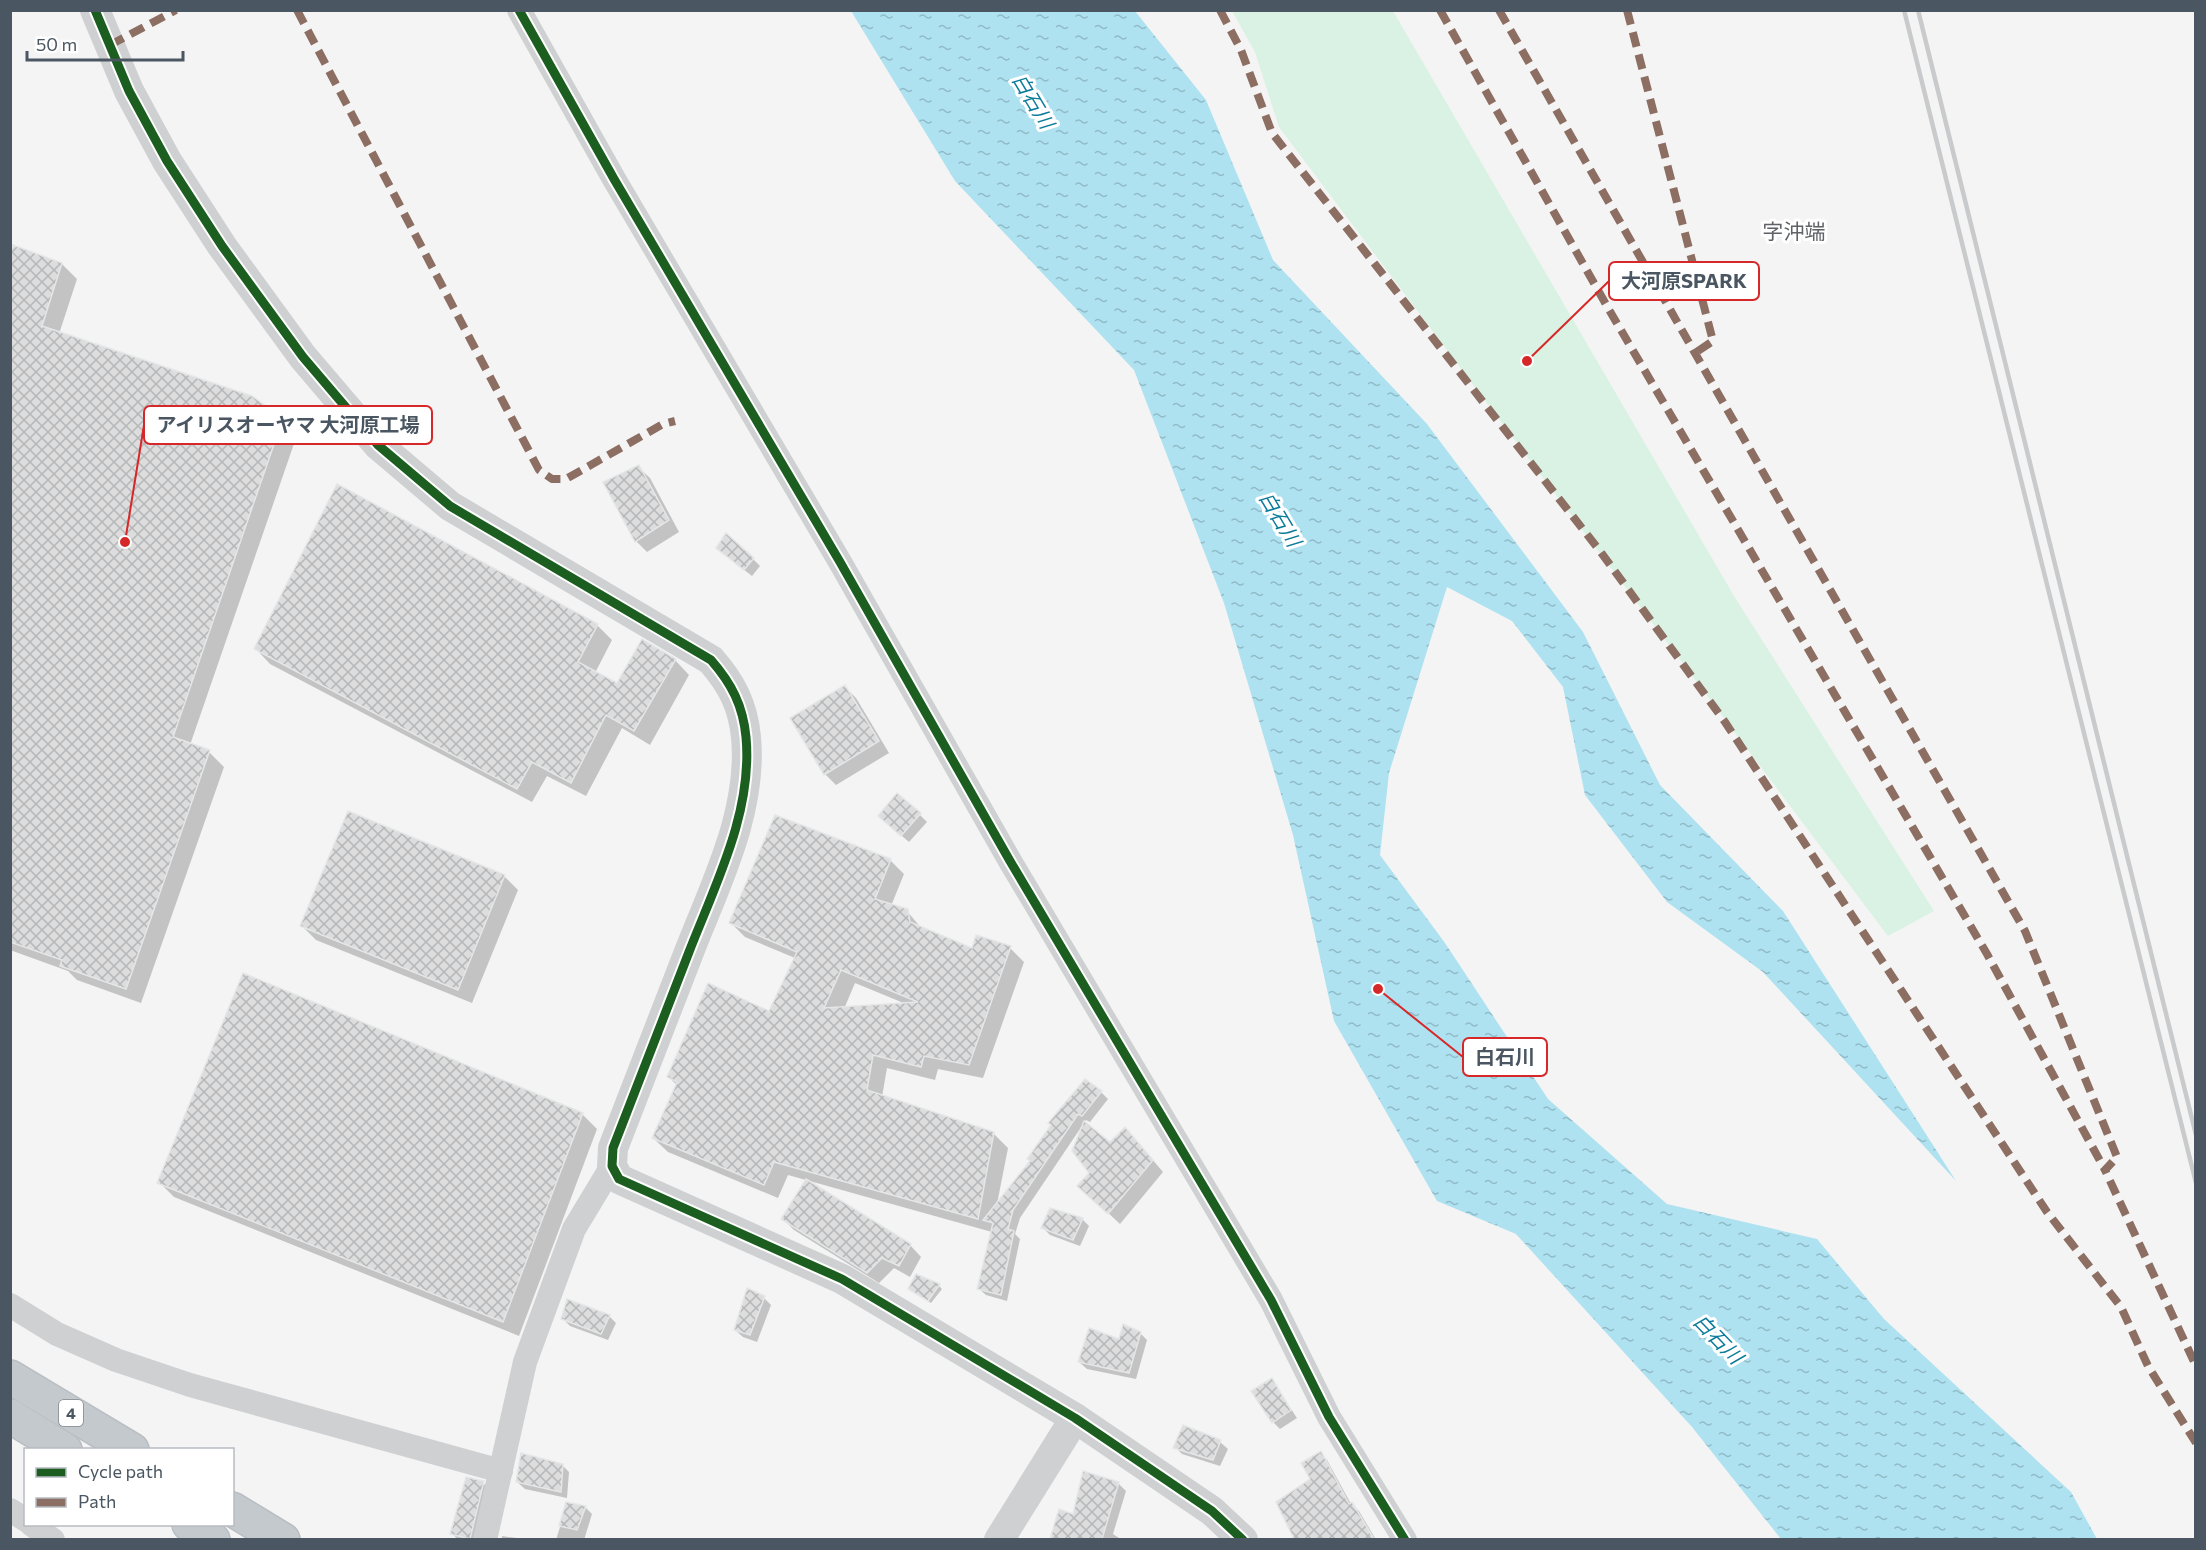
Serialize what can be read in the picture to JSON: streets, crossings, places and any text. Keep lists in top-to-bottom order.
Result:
{
  "streets": {
    "highway": ["4"]
  },
  "districts": ["字沖端"],
  "water": ["白石川"],
  "places": ["大河原SPARK", "アイリスオーヤマ 大河原工場", "白石川"],
  "legend": ["Cycle path", "Path"],
  "scale_bar": "50 m"
}
